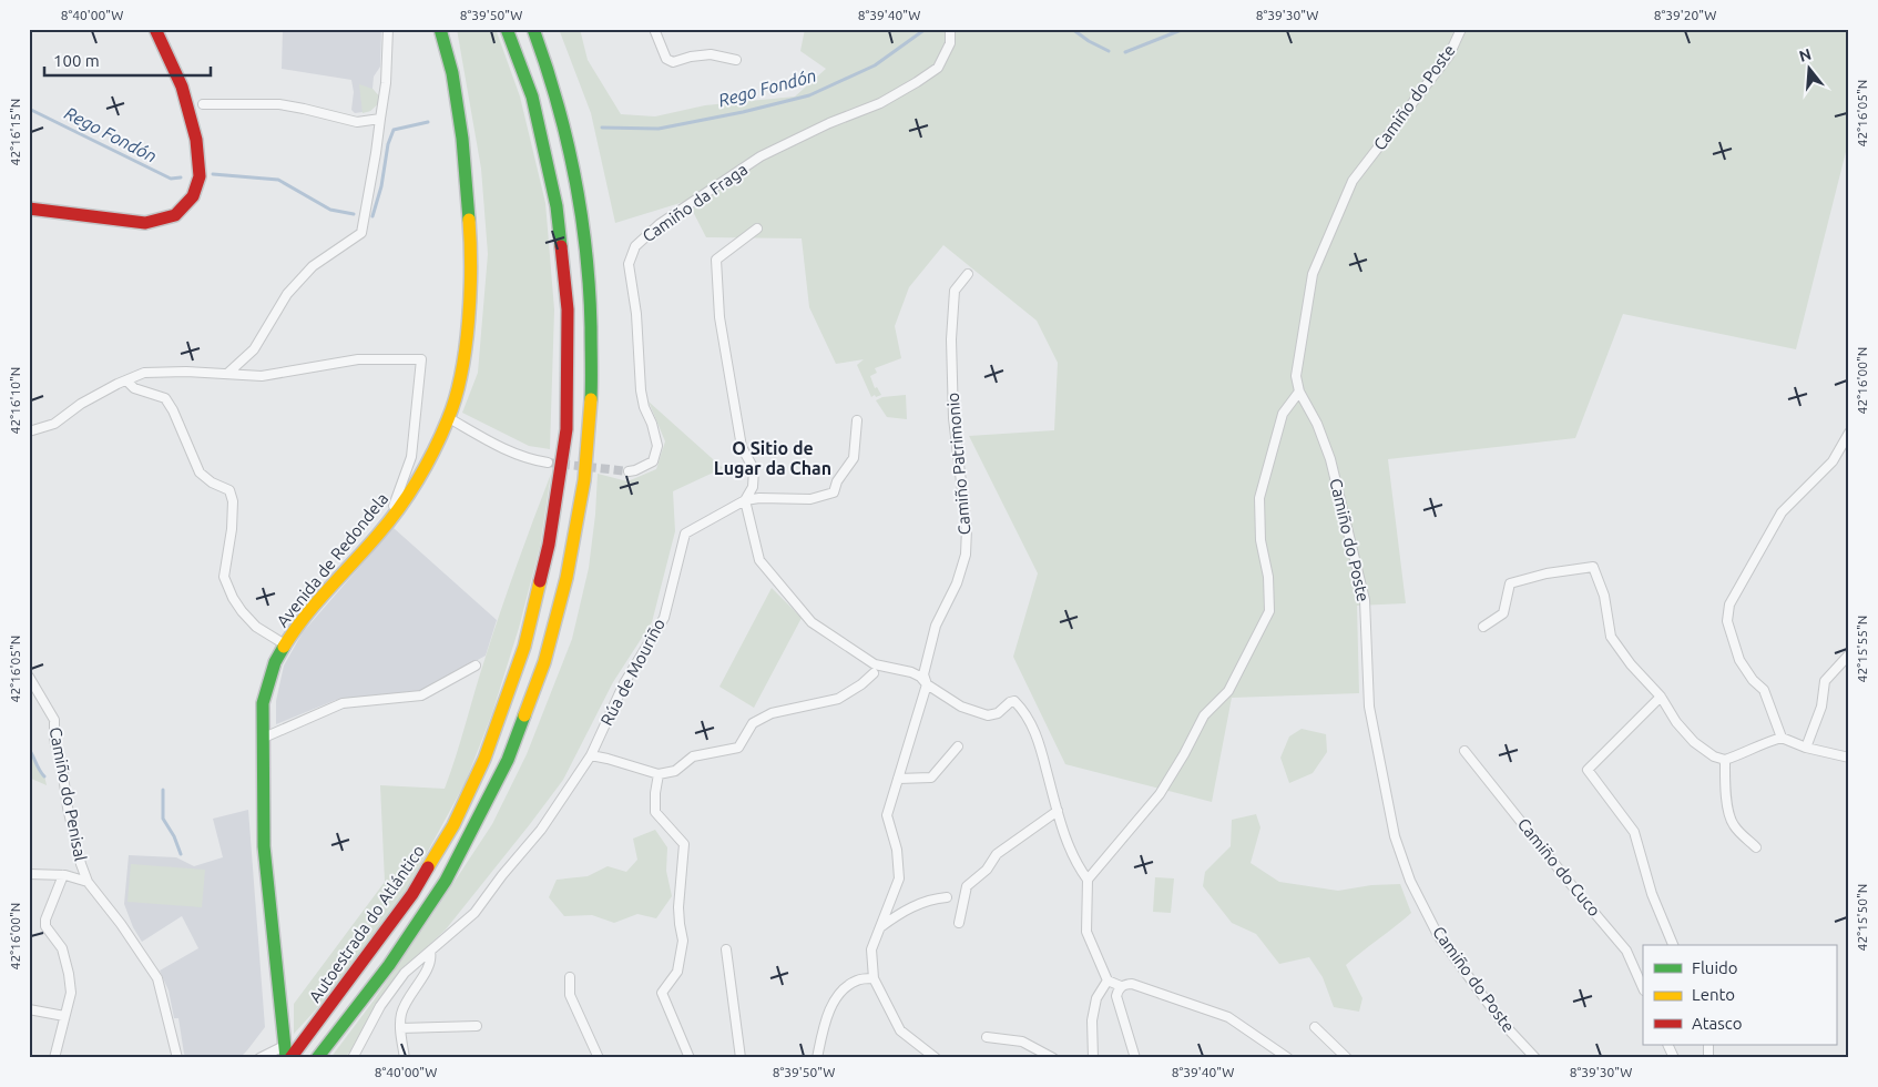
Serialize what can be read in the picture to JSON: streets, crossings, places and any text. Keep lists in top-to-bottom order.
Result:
{
  "streets": {
    "main road": ["Avenida de Redondela", "Autoestrada do Atlántico"],
    "street": [
      "Camiño do Poste",
      "Camiño da Fraga",
      "Camiño Patrimonio",
      "Rúa de Mouriño",
      "Camiño do Penisal",
      "Camiño do Cuco"
    ]
  },
  "crossings": [
    ["Avenida de Redondela", "Autoestrada do Atlántico"]
  ],
  "districts": ["O Sitio de Lugar da Chan"],
  "water": ["Rego Fondón"],
  "legend": ["Fluido", "Lento", "Atasco"],
  "scale_bar": "100 m",
  "north": "top",
  "coordinates": [
    "8°40'00\"W",
    "8°39'50\"W",
    "8°39'40\"W",
    "8°39'30\"W",
    "8°39'20\"W",
    "42°16'05\"N",
    "42°16'15\"N",
    "42°16'00\"N",
    "42°16'10\"N",
    "42°15'55\"N",
    "42°15'50\"N"
  ]
}
